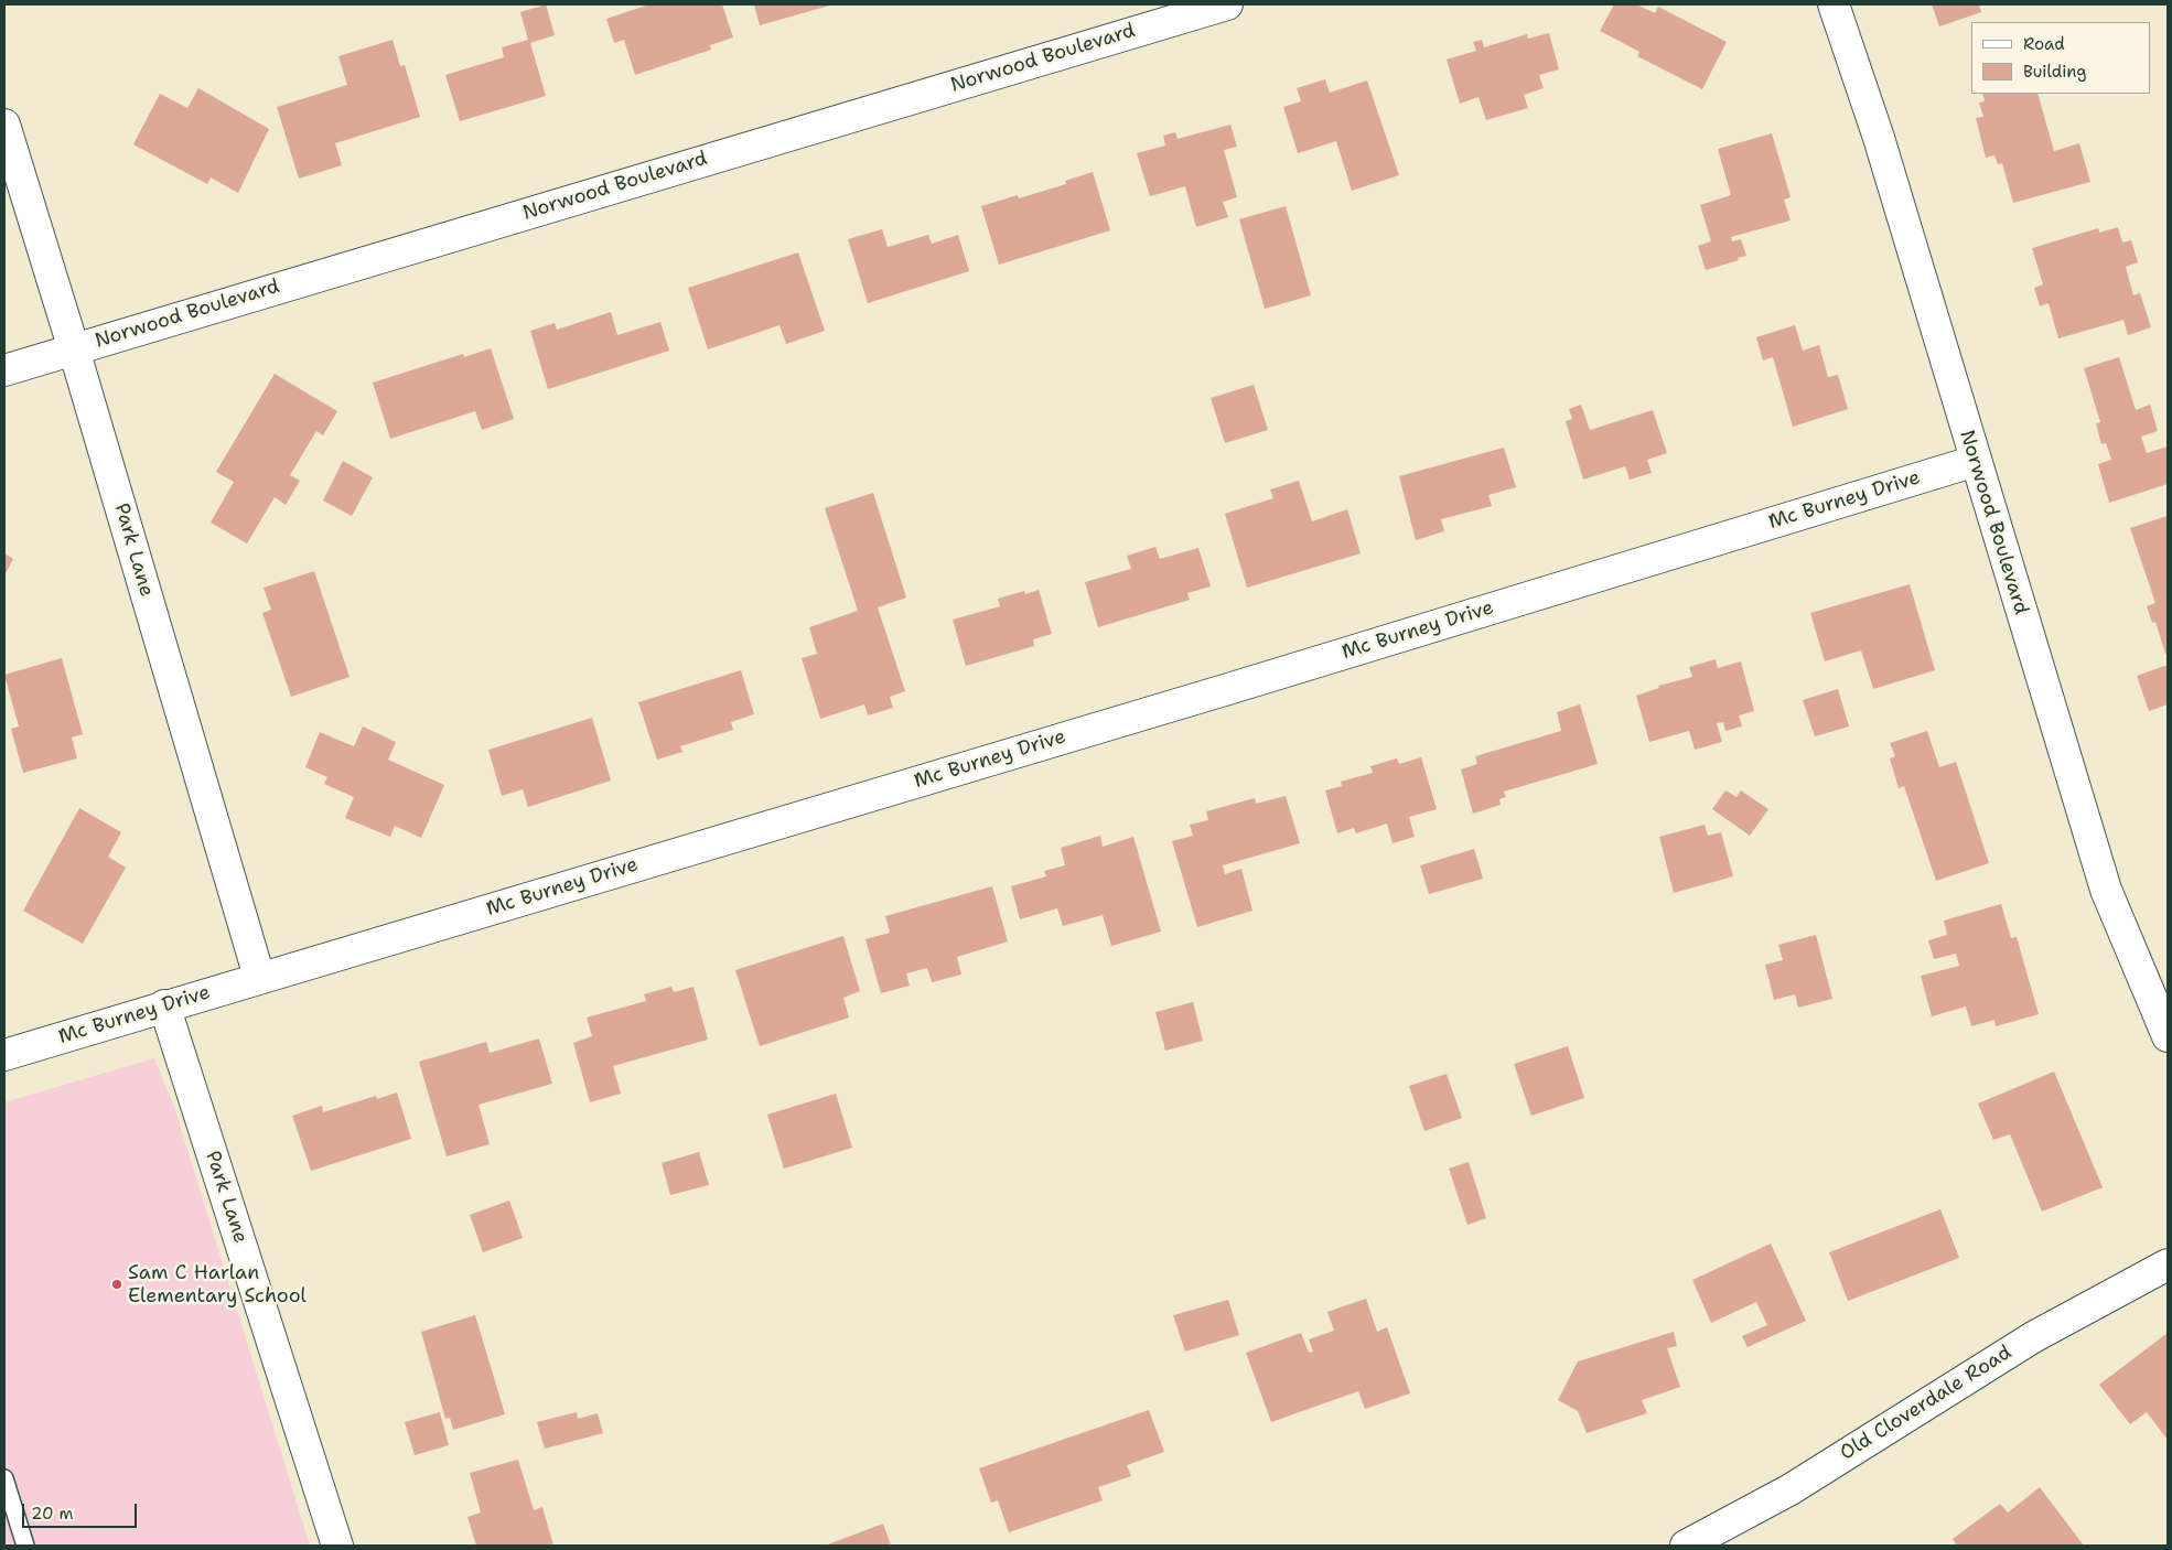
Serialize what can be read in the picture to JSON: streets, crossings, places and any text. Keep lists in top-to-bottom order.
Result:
{
  "streets": {
    "street": [
      "Norwood Boulevard",
      "Mc Burney Drive",
      "Park Lane",
      "Old Cloverdale Road"
    ]
  },
  "crossings": [
    ["Norwood Boulevard", "Mc Burney Drive"],
    ["Norwood Boulevard", "Park Lane"],
    ["Mc Burney Drive", "Park Lane"]
  ],
  "places": ["Sam C Harlan Elementary School"],
  "legend": ["Road", "Building"],
  "scale_bar": "20 m"
}
